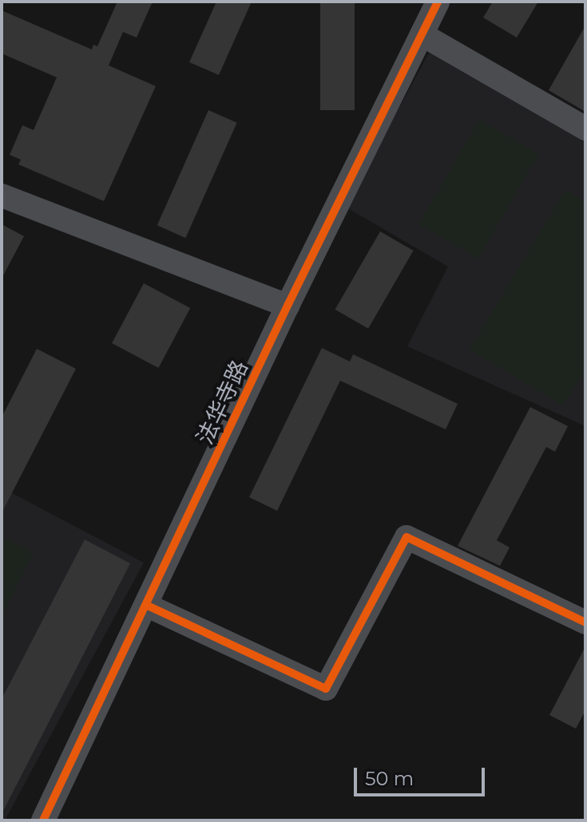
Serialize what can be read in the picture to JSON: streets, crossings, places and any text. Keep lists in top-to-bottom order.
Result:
{
  "streets": {
    "street": ["法华寺路"]
  },
  "scale_bar": "50 m"
}
